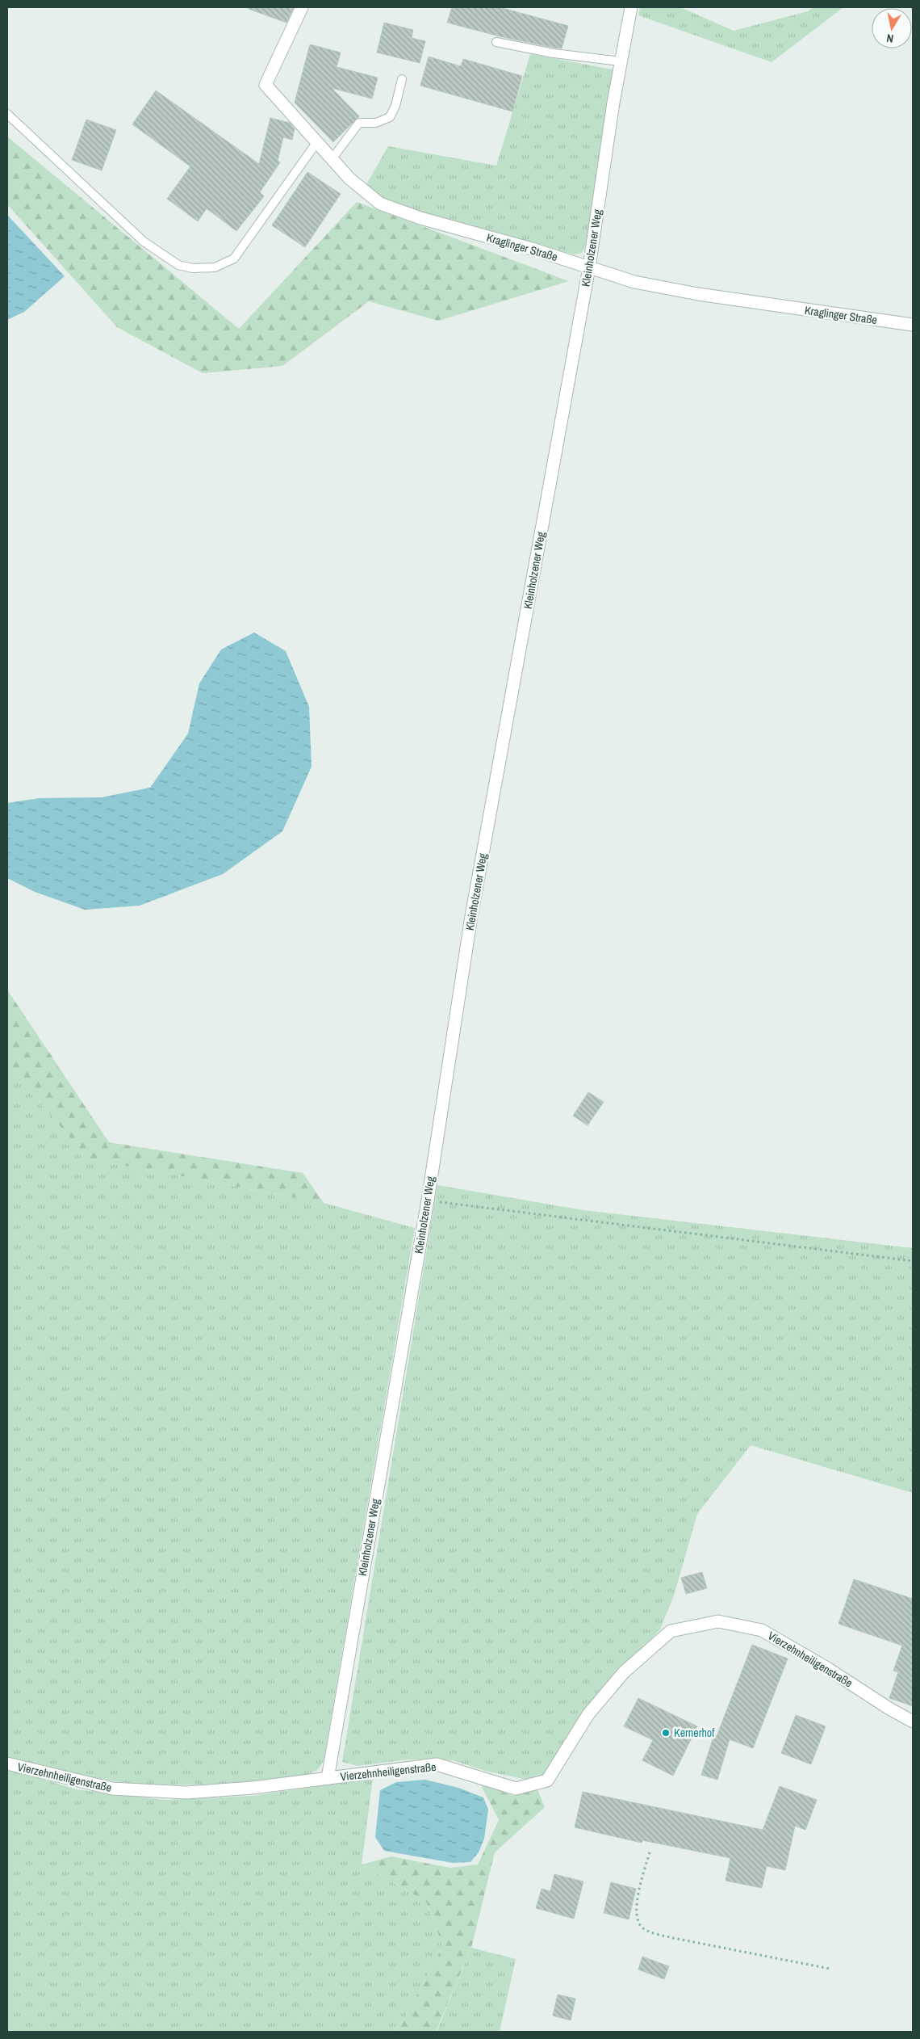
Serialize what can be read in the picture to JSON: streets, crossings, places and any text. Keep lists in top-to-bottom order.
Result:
{
  "streets": {
    "street": ["Kraglinger Straße", "Kleinholzener Weg", "Vierzehnheiligenstraße"]
  },
  "crossings": [
    ["Kraglinger Straße", "Kleinholzener Weg"],
    ["Kleinholzener Weg", "Vierzehnheiligenstraße"]
  ],
  "places": ["Kernerhof"],
  "north": "bottom"
}
